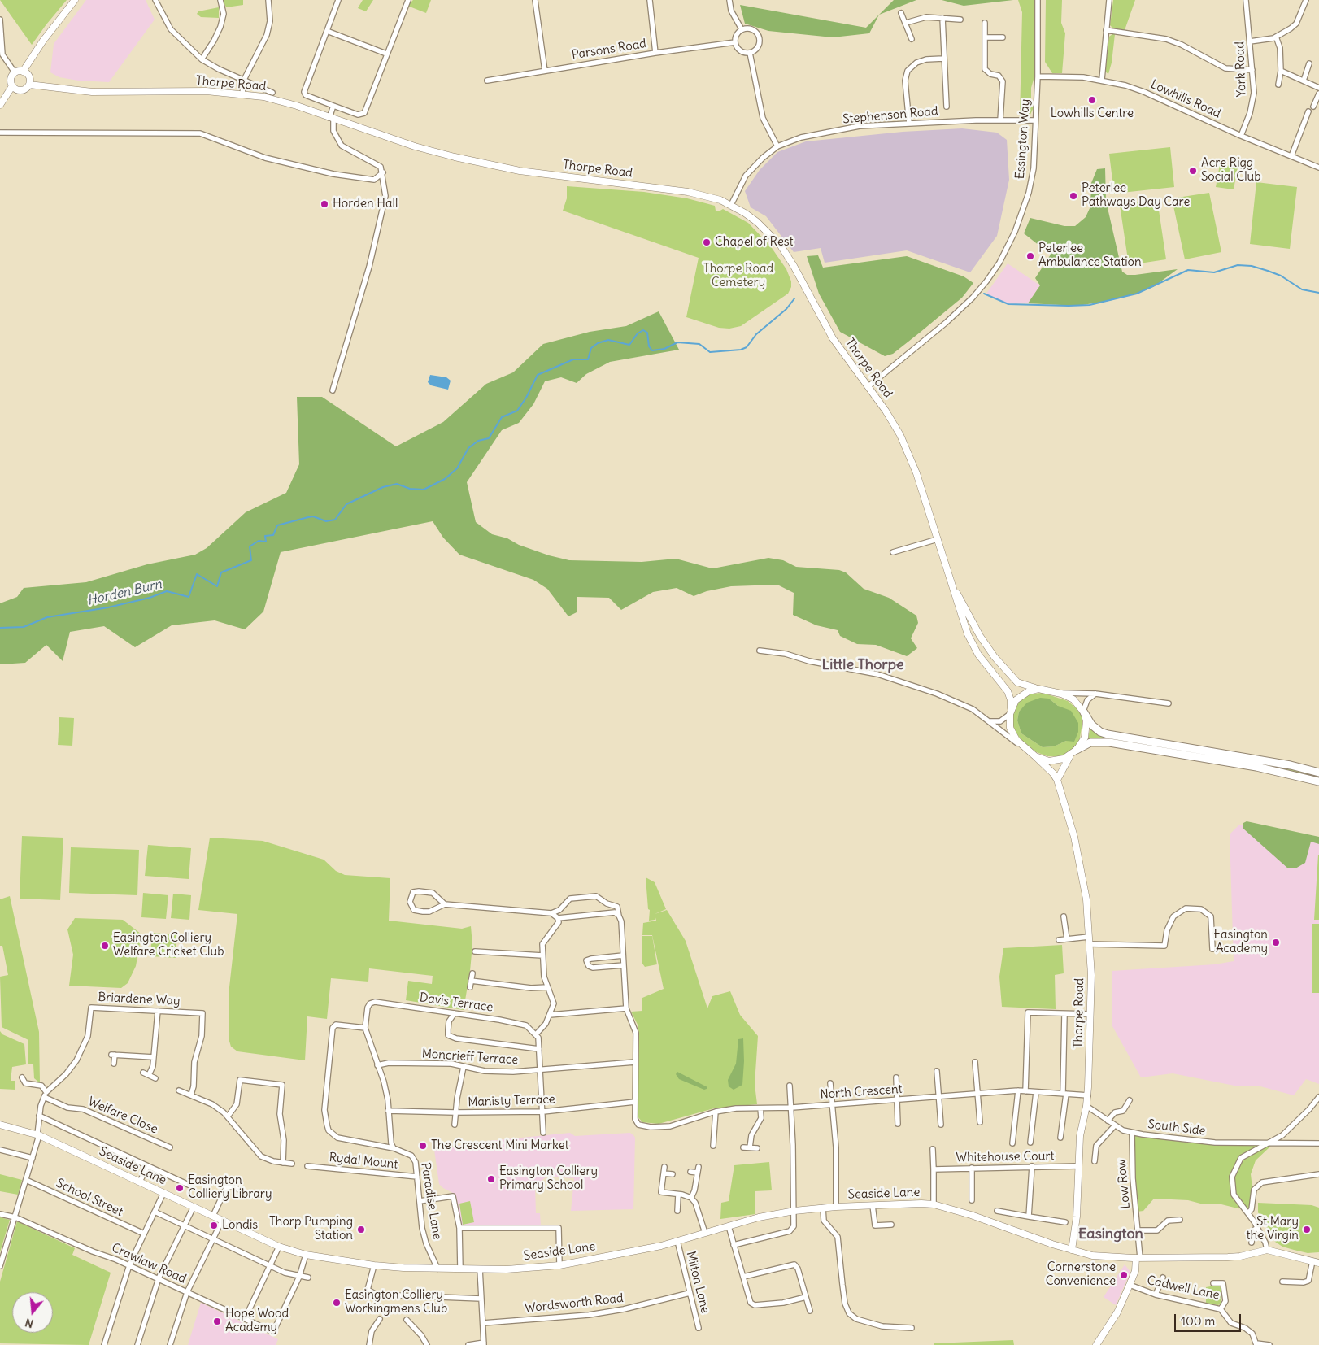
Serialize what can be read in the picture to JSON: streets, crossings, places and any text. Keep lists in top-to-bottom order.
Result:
{
  "streets": {
    "main road": ["Thorpe Road", "Seaside Lane"],
    "street": [
      "Parsons Road",
      "York Road",
      "Lowhills Road",
      "Stephenson Road",
      "Essington Way",
      "Briardene Way",
      "Davis Terrace",
      "Moncrieff Terrace",
      "North Crescent",
      "Manisty Terrace",
      "Welfare Close",
      "South Side",
      "Whitehouse Court",
      "Rydal Mount",
      "Low Row",
      "School Street",
      "Paradise Lane",
      "Crawlaw Road",
      "Milton Lane",
      "Cadwell Lane",
      "Wordsworth Road"
    ]
  },
  "crossings": [
    ["York Road", "Lowhills Road"],
    ["Thorpe Road", "Stephenson Road"],
    ["Thorpe Road", "Essington Way"],
    ["Thorpe Road", "North Crescent"],
    ["Thorpe Road", "South Side"],
    ["Thorpe Road", "Whitehouse Court"],
    ["Thorpe Road", "Seaside Lane"],
    ["Lowhills Road", "Essington Way"],
    ["Stephenson Road", "Essington Way"],
    ["Briardene Way", "Welfare Close"],
    ["North Crescent", "Manisty Terrace"],
    ["South Side", "Low Row"],
    ["Rydal Mount", "Paradise Lane"],
    ["Seaside Lane", "Low Row"],
    ["Seaside Lane", "Paradise Lane"],
    ["Seaside Lane", "Milton Lane"],
    ["Milton Lane", "Wordsworth Road"]
  ],
  "districts": ["Little Thorpe", "Easington"],
  "water": ["Horden Burn"],
  "parks": ["Thorpe Road Cemetery"],
  "places": [
    "Lowhills Centre",
    "Acre Rigg Social Club",
    "Peterlee Pathways Day Care",
    "Horden Hall",
    "Chapel of Rest",
    "Peterlee Ambulance Station",
    "Easington Academy",
    "Easington Colliery Welfare Cricket Club",
    "The Crescent Mini Market",
    "Easington Colliery Primary School",
    "Easington Colliery Library",
    "Londis",
    "Thorp Pumping Station",
    "St Mary the Virgin",
    "Cornerstone Convenience",
    "Easington Colliery Workingmens Club",
    "Hope Wood Academy"
  ],
  "scale_bar": "100 m",
  "north": "bottom"
}
